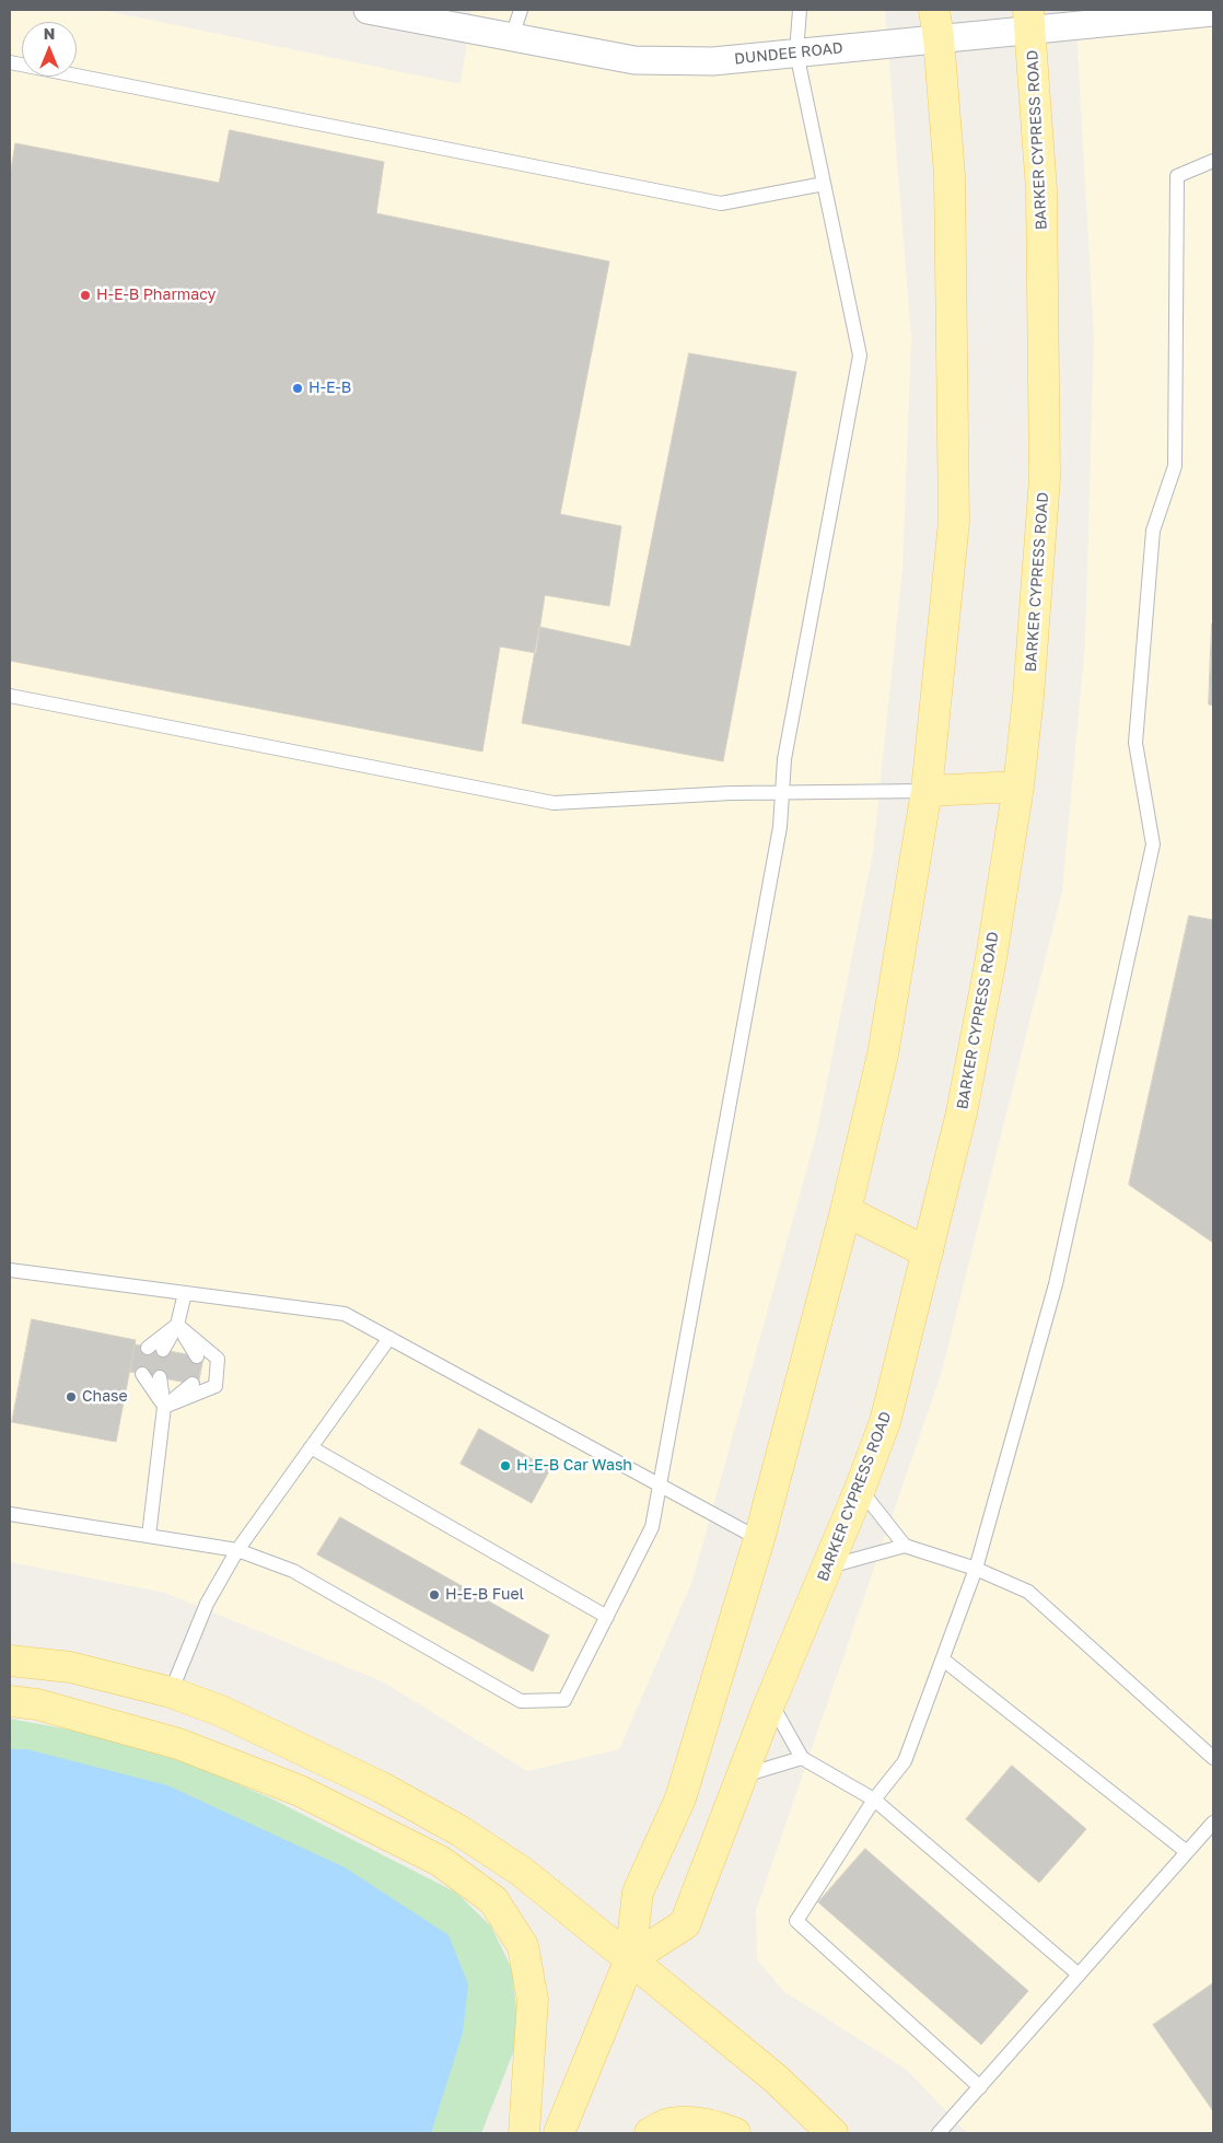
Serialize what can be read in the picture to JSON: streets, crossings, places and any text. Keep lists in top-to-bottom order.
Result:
{
  "streets": {
    "main road": ["BARKER CYPRESS ROAD"],
    "street": ["DUNDEE ROAD"]
  },
  "crossings": [
    ["DUNDEE ROAD", "BARKER CYPRESS ROAD"]
  ],
  "places": [
    "H-E-B Pharmacy",
    "H-E-B",
    "Chase",
    "H-E-B Car Wash",
    "H-E-B Fuel"
  ],
  "north": "top"
}
